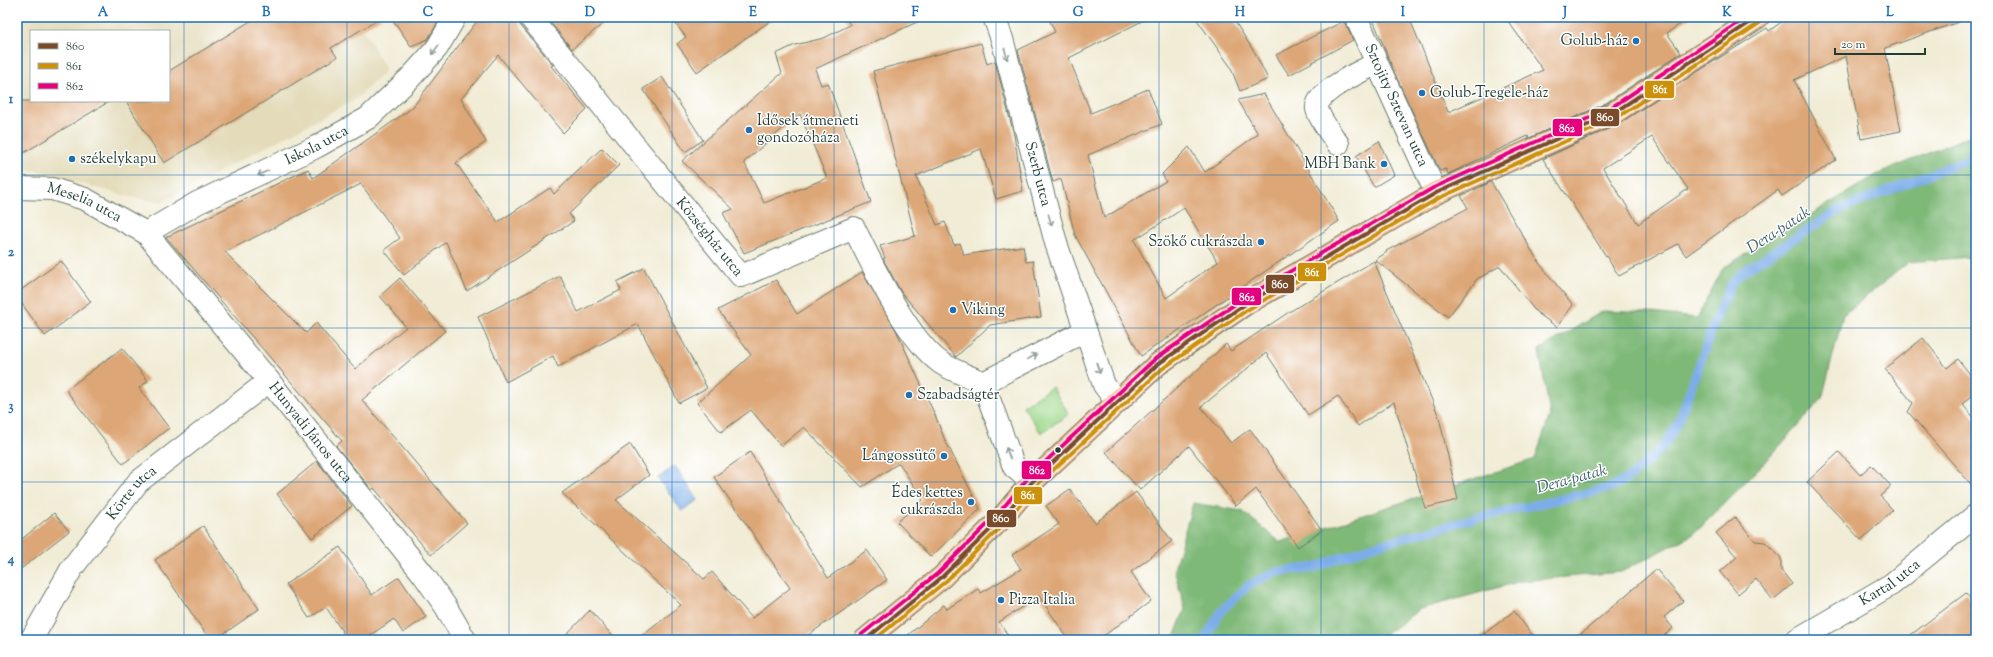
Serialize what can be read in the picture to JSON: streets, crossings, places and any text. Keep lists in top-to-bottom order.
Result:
{
  "streets": {
    "street": [
      "Sztojity Sztevan utca",
      "Iskola utca",
      "Szerb utca",
      "Meselia utca",
      "Községház utca",
      "Hunyadi János utca",
      "Körte utca",
      "Kartal utca"
    ]
  },
  "crossings": [
    ["Iskola utca", "Meselia utca"],
    ["Iskola utca", "Hunyadi János utca"],
    ["Meselia utca", "Hunyadi János utca"],
    ["Hunyadi János utca", "Körte utca"]
  ],
  "one_way": ["Iskola utca", "Szerb utca"],
  "water": ["Dera-patak"],
  "places": [
    "Golub-ház",
    "Golub-Tregele-ház",
    "Idősek átmeneti gondozóháza",
    "székelykapu",
    "MBH Bank",
    "Szökő cukrászda",
    "Viking",
    "Szabadságtér",
    "Lángossütő",
    "Édes kettes cukrászda",
    "Pizza Italia"
  ],
  "lines": ["transit line 860", "transit line 862", "transit line 861"],
  "legend": ["860", "861", "862"],
  "scale_bar": "20 m",
  "grid": {
    "columns": [
      "A",
      "B",
      "C",
      "D",
      "E",
      "F",
      "G",
      "H",
      "I",
      "J",
      "K",
      "L"
    ],
    "rows": [
      "1",
      "2",
      "3",
      "4"
    ]
  }
}
